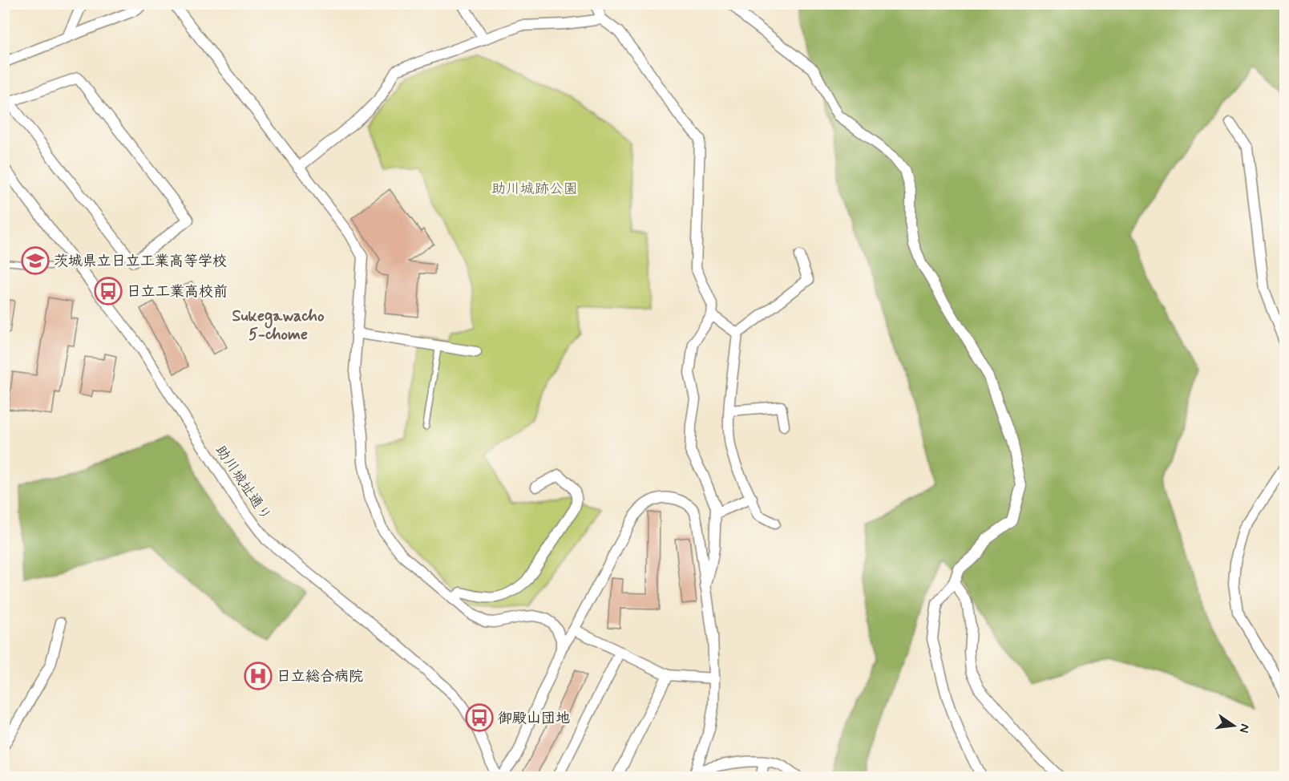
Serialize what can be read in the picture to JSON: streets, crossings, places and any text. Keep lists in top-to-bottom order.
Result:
{
  "streets": {
    "street": ["助川城址通り"]
  },
  "districts": ["Sukegawacho 5-chome"],
  "parks": ["助川城跡公園"],
  "places": {
    "school or university": ["茨城県立日立工業高等学校"],
    "bus stop": ["日立工業高校前", "御殿山団地"],
    "hospital": ["日立総合病院"]
  },
  "north": "right"
}
